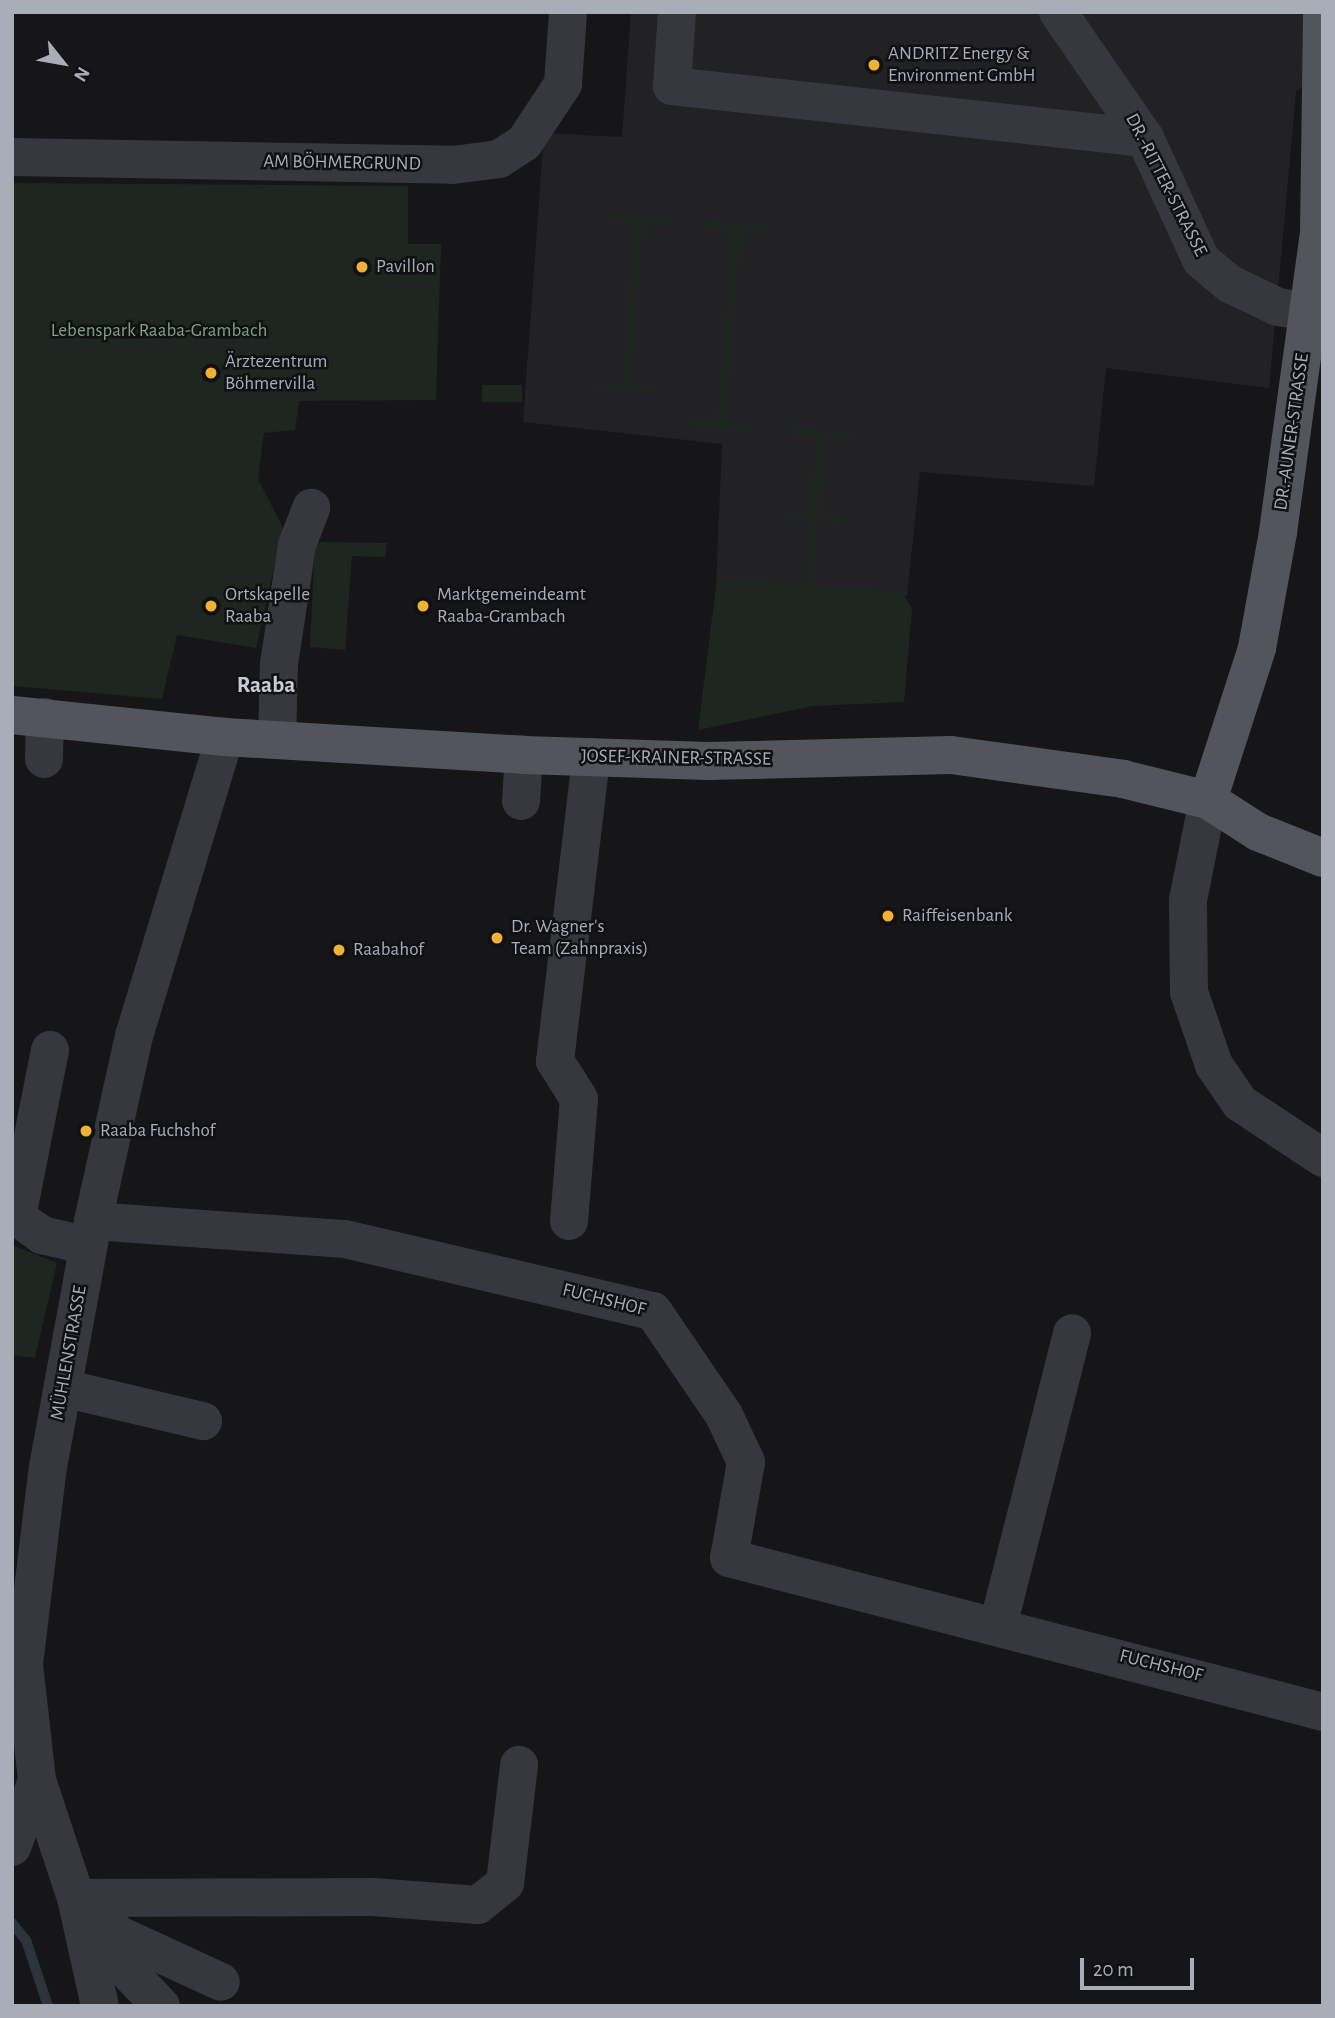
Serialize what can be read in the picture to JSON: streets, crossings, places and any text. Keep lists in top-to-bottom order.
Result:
{
  "streets": {
    "main road": ["DR.-AUNER-STRASSE", "JOSEF-KRAINER-STRASSE"],
    "street": [
      "AM BÖHMERGRUND",
      "DR.-RITTER-STRASSE",
      "FUCHSHOF",
      "MÜHLENSTRASSE"
    ]
  },
  "crossings": [
    ["DR.-RITTER-STRASSE", "DR.-AUNER-STRASSE"],
    ["DR.-AUNER-STRASSE", "JOSEF-KRAINER-STRASSE"],
    ["JOSEF-KRAINER-STRASSE", "MÜHLENSTRASSE"],
    ["FUCHSHOF", "MÜHLENSTRASSE"]
  ],
  "districts": ["Raaba"],
  "parks": ["Lebenspark Raaba-Grambach"],
  "places": [
    "ANDRITZ Energy & Environment GmbH",
    "Pavillon",
    "Ärztezentrum Böhmervilla",
    "Ortskapelle Raaba",
    "Marktgemeindeamt Raaba-Grambach",
    "Raiffeisenbank",
    "Dr. Wagner's Team (Zahnpraxis)",
    "Raabahof",
    "Raaba Fuchshof"
  ],
  "scale_bar": "20 m",
  "north": "bottom right"
}
